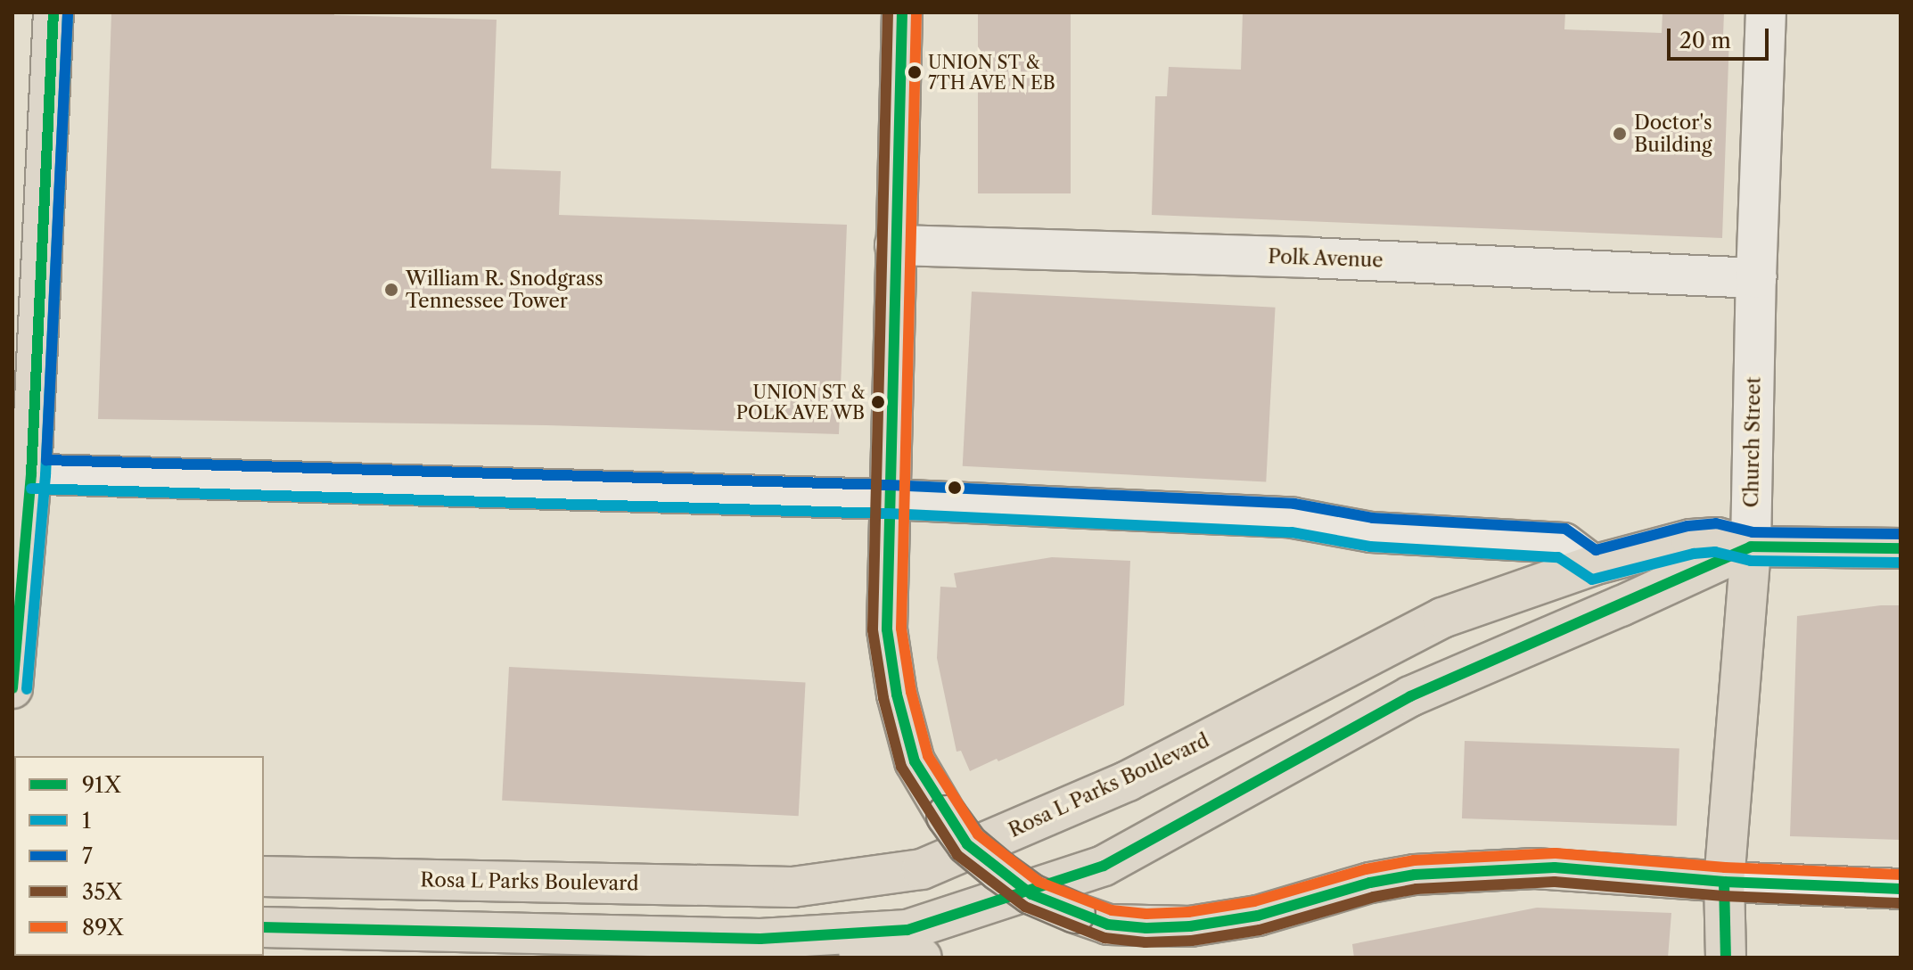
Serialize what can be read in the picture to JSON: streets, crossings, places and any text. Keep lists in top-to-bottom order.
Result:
{
  "streets": {
    "main road": ["Church Street", "Rosa L Parks Boulevard"],
    "street": ["Polk Avenue"]
  },
  "crossings": [
    ["Polk Avenue", "Church Street"],
    ["Church Street", "Rosa L Parks Boulevard"]
  ],
  "places": [
    "UNION ST & 7TH AVE N EB",
    "Doctor's Building",
    "William R. Snodgrass Tennessee Tower",
    "UNION ST & POLK AVE WB"
  ],
  "lines": [
    "transit line 91X",
    "transit line 35X",
    "transit line 89X",
    "transit line 1",
    "transit line 7"
  ],
  "legend": [
    "91X",
    "1",
    "7",
    "35X",
    "89X"
  ],
  "scale_bar": "20 m"
}
